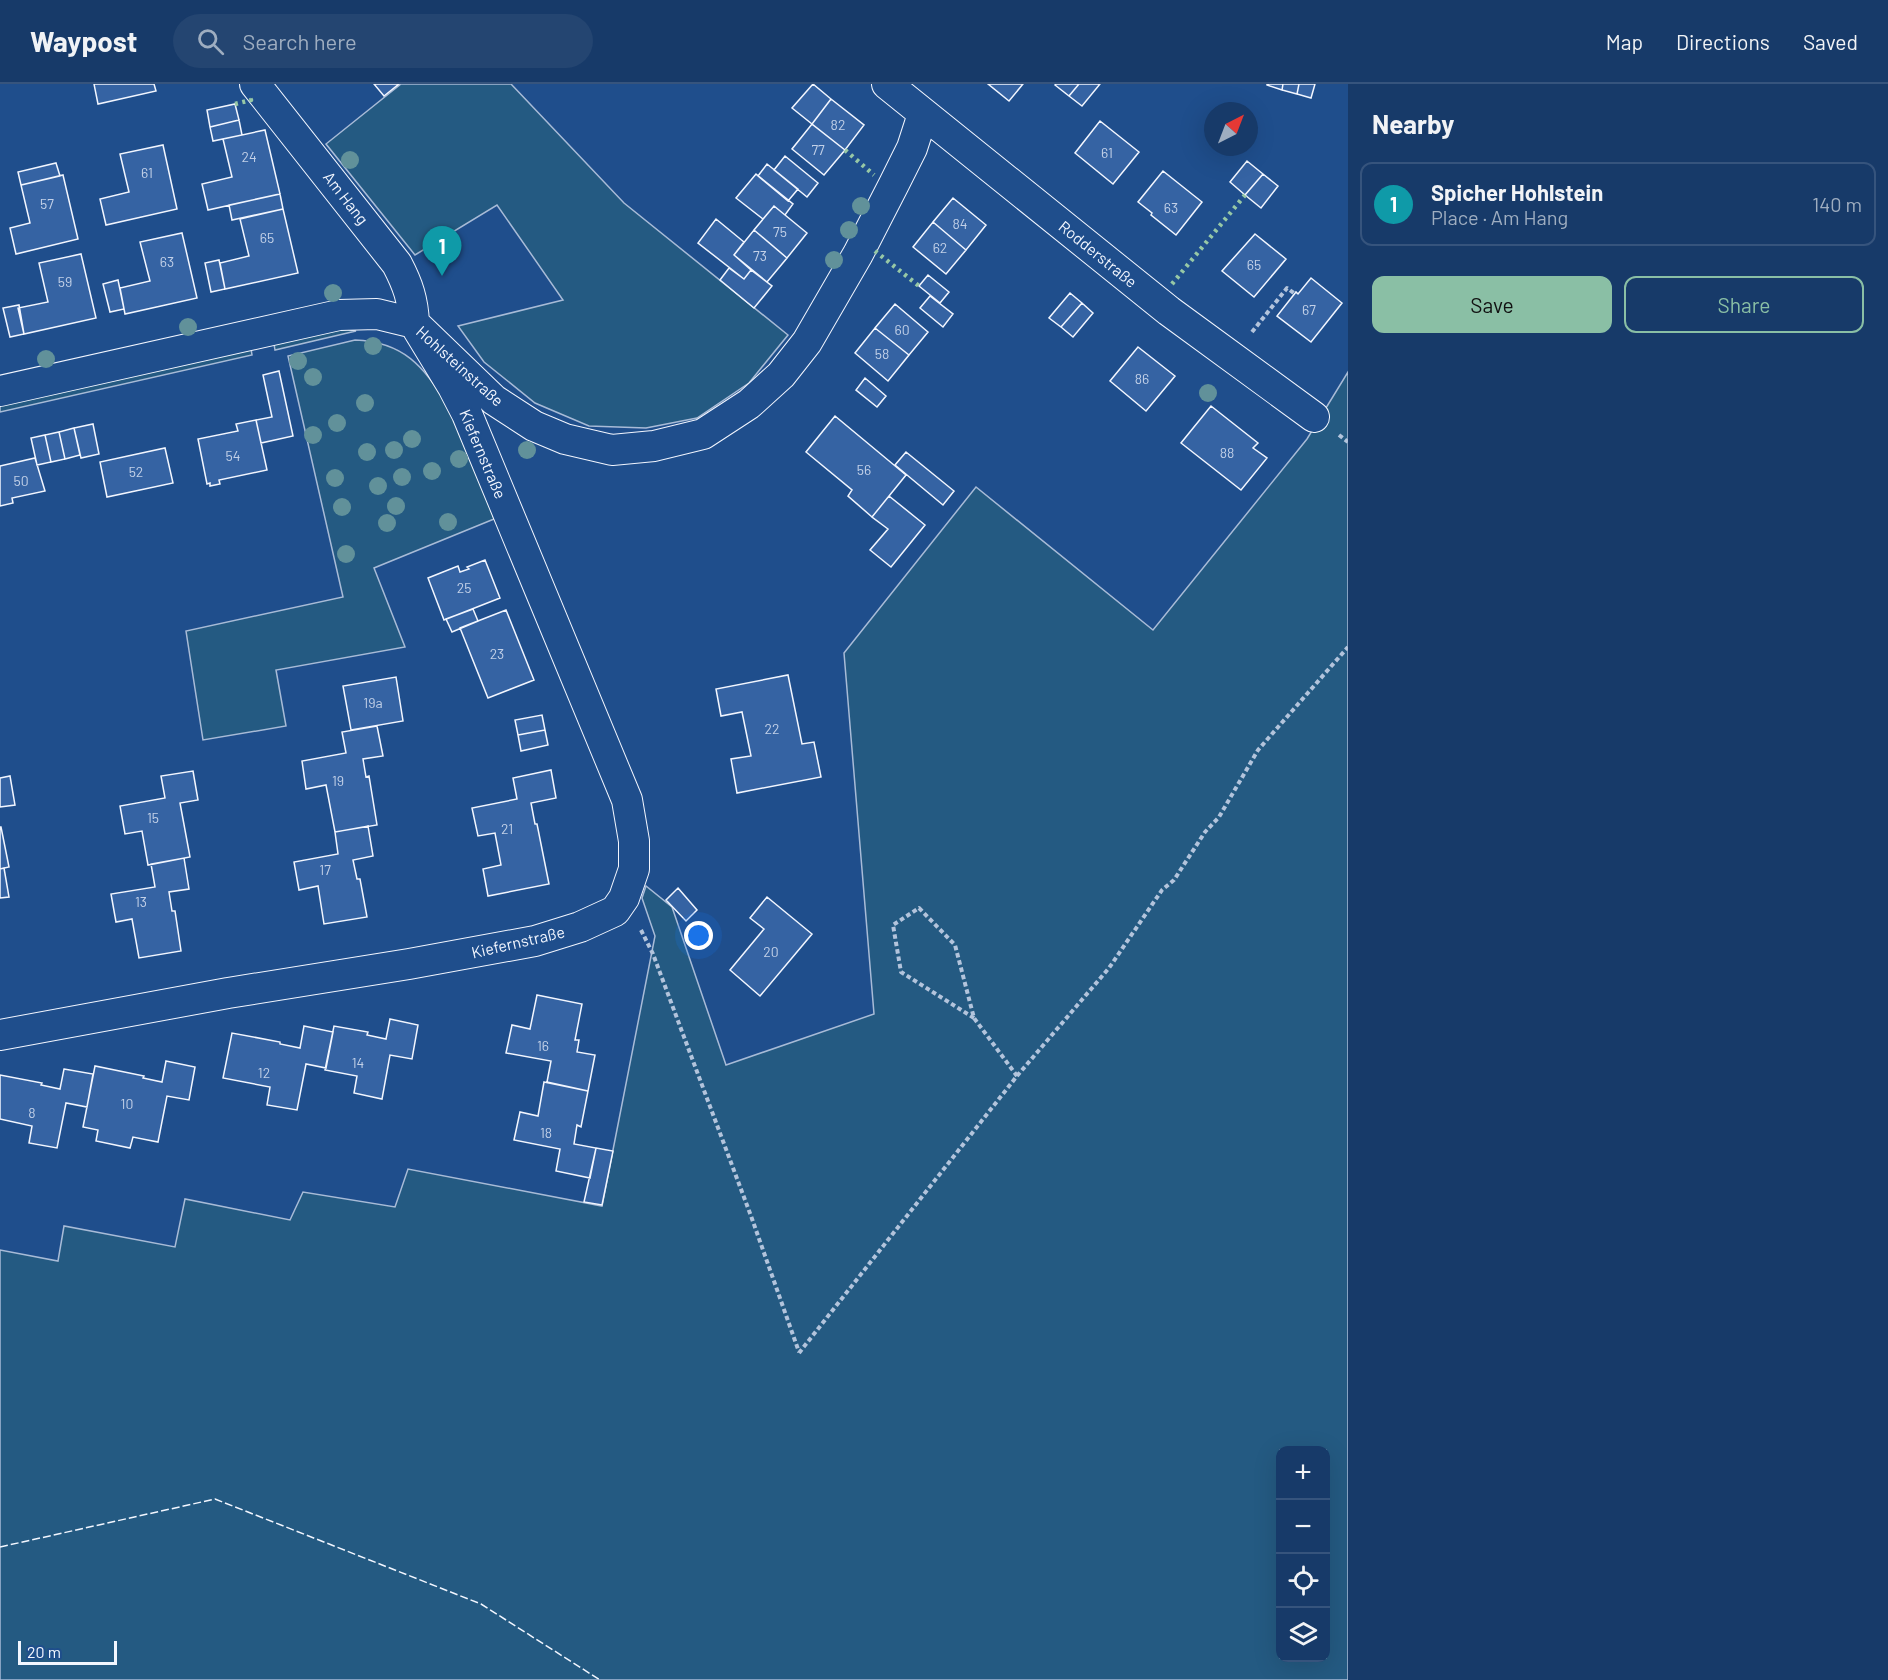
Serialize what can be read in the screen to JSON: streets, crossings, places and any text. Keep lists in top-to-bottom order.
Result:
{
  "streets": {
    "street": [
      "Am Hang",
      "Rodderstraße",
      "Hohlsteinstraße",
      "Kiefernstraße"
    ]
  },
  "crossings": [
    ["Am Hang", "Hohlsteinstraße"],
    ["Am Hang", "Kiefernstraße"],
    ["Rodderstraße", "Hohlsteinstraße"],
    ["Hohlsteinstraße", "Kiefernstraße"]
  ],
  "house_numbers": [
    "82",
    "77",
    "61",
    "24",
    "61",
    "57",
    "63",
    "84",
    "75",
    "65",
    "62",
    "73",
    "63",
    "65",
    "59",
    "67",
    "60",
    "58",
    "86",
    "88",
    "54",
    "56",
    "52",
    "50",
    "25",
    "23",
    "19a",
    "22",
    "19",
    "15",
    "21",
    "17",
    "13",
    "20",
    "16",
    "14",
    "12",
    "10",
    "8",
    "18"
  ],
  "scale_bar": "20 m",
  "north": "top right",
  "page": {
    "header": "Waypost",
    "search": "Search here",
    "nav": ["Map", "Directions", "Saved"],
    "heading": "Nearby",
    "list": [
      {
        "mark": "1",
        "name": "Spicher Hohlstein",
        "note": "Place · Am Hang",
        "value": "140 m"
      }
    ],
    "pins": "1",
    "buttons": ["Save", "Share"],
    "map_buttons": ["+", "−"],
    "scale": "20 m"
  }
}
